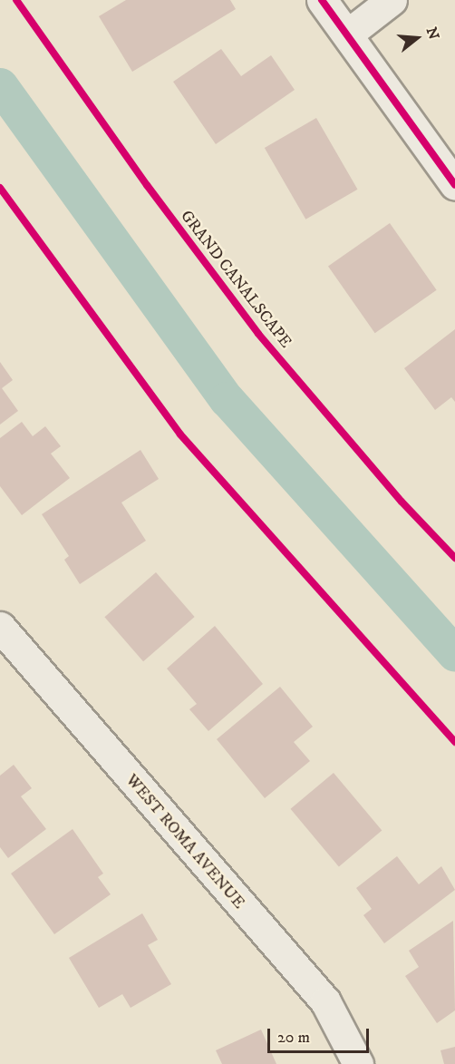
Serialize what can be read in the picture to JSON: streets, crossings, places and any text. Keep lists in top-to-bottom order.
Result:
{
  "streets": {
    "street": ["WEST ROMA AVENUE"],
    "cycle path": ["GRAND CANALSCAPE"]
  },
  "scale_bar": "20 m",
  "north": "right"
}
